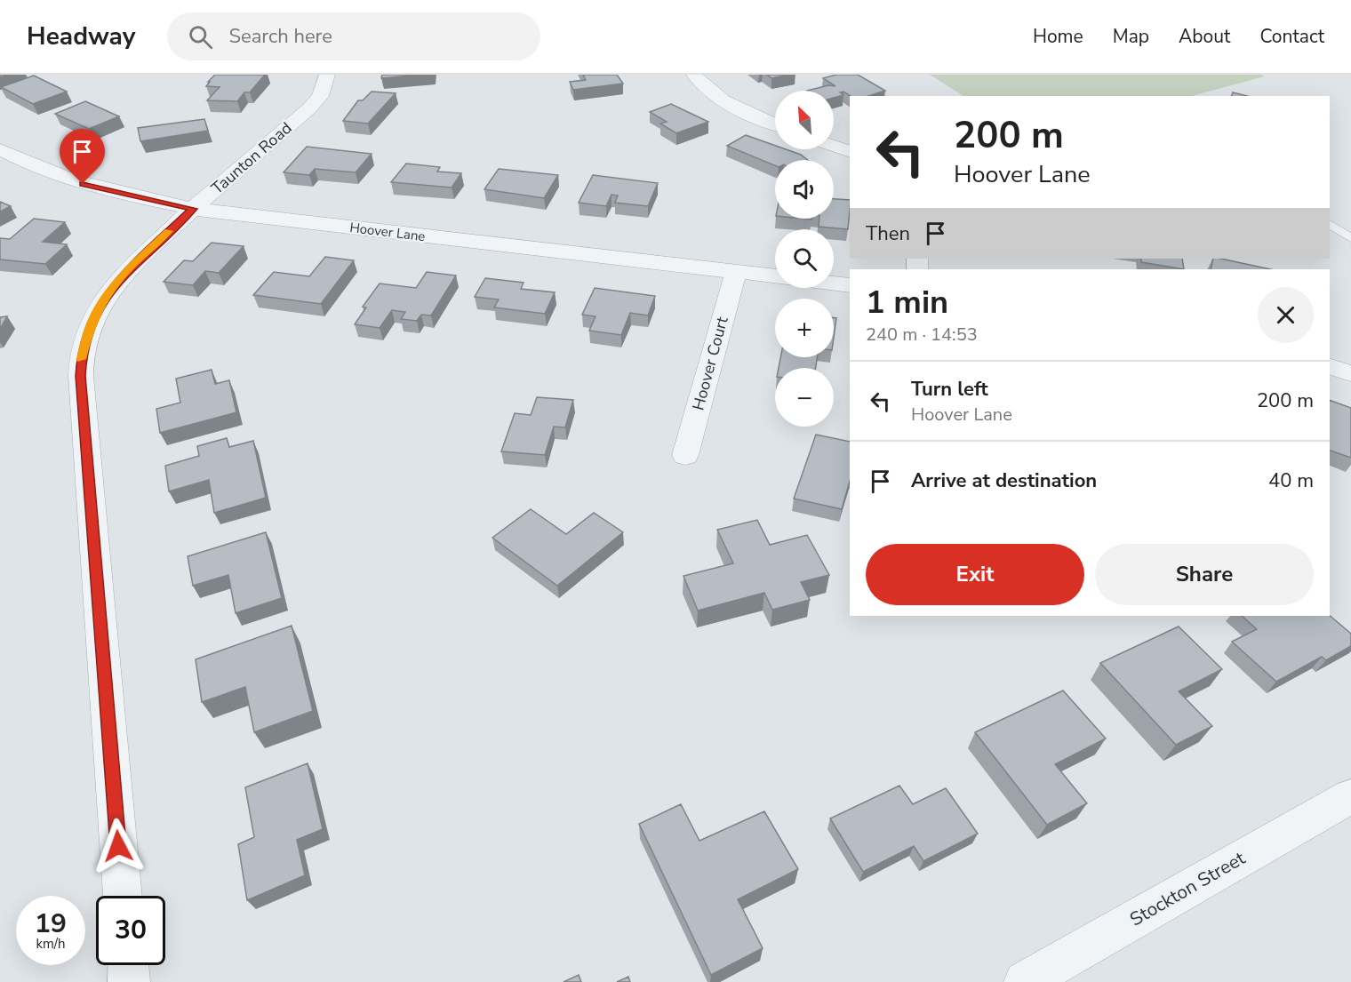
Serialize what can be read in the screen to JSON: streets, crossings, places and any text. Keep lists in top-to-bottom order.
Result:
{
  "streets": {
    "street": [
      "Taunton Road",
      "Hoover Lane",
      "Hoover Court",
      "Stockton Street"
    ]
  },
  "crossings": [
    ["Taunton Road", "Hoover Lane"],
    ["Hoover Lane", "Hoover Court"]
  ],
  "north": "top left",
  "page": {
    "header": "Headway",
    "search": "Search here",
    "nav": [
      "Home",
      "Map",
      "About",
      "Contact"
    ],
    "map_buttons": ["+", "−"],
    "turn": ["200 m", "Hoover Lane"],
    "then": "Then",
    "heading": ["1 min", "240 m · 14:53"],
    "list": [
      {
        "name": "Turn left",
        "note": "Hoover Lane",
        "value": "200 m"
      },
      {
        "name": "Arrive at destination",
        "value": "40 m"
      }
    ],
    "buttons": ["Exit", "Share"],
    "speed": "19 km/h",
    "limit": "30"
  }
}
